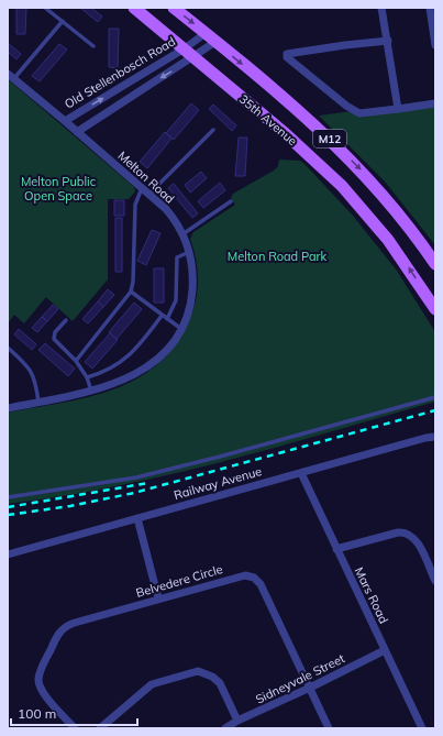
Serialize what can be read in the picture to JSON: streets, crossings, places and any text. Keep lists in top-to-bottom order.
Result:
{
  "streets": {
    "main road": ["35th Avenue", "M12"],
    "street": [
      "Old Stellenbosch Road",
      "Melton Road",
      "Railway Avenue",
      "Belvedere Circle",
      "Mars Road",
      "Sidneyvale Street"
    ]
  },
  "crossings": [
    ["Old Stellenbosch Road", "35th Avenue"],
    ["Old Stellenbosch Road", "M12"],
    ["Old Stellenbosch Road", "Melton Road"],
    ["Railway Avenue", "Mars Road"],
    ["Belvedere Circle", "Sidneyvale Street"],
    ["Mars Road", "Sidneyvale Street"]
  ],
  "parks": ["Melton Public Open Space", "Melton Road Park"],
  "scale_bar": "100 m"
}
